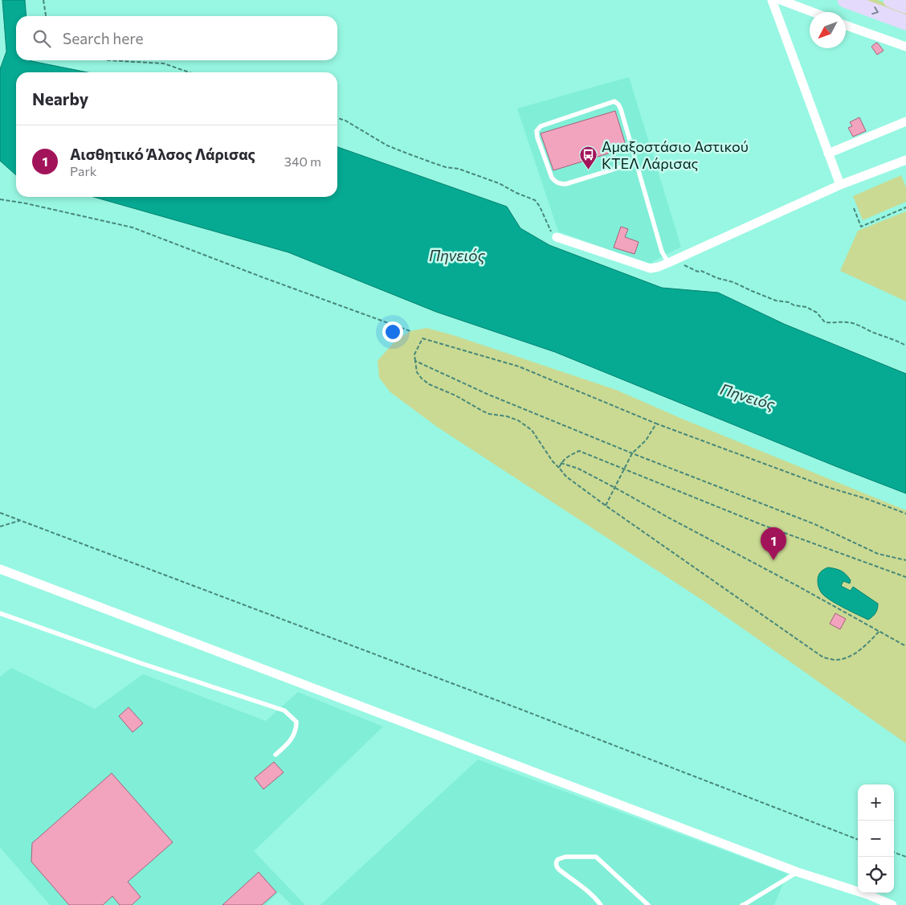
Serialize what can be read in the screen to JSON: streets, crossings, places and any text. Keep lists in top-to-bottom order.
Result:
{
  "water": ["Πηνειός"],
  "places": {
    "bus stop": ["Αμαξοστάσιο Αστικού ΚΤΕΛ Λάρισας"]
  },
  "north": "bottom left",
  "page": {
    "search": "Search here",
    "heading": "Nearby",
    "list": [
      {
        "mark": "1",
        "name": "Αισθητικό Άλσος Λάρισας",
        "note": "Park",
        "value": "340 m"
      }
    ],
    "pins": "1",
    "map_buttons": ["+", "−"]
  }
}
